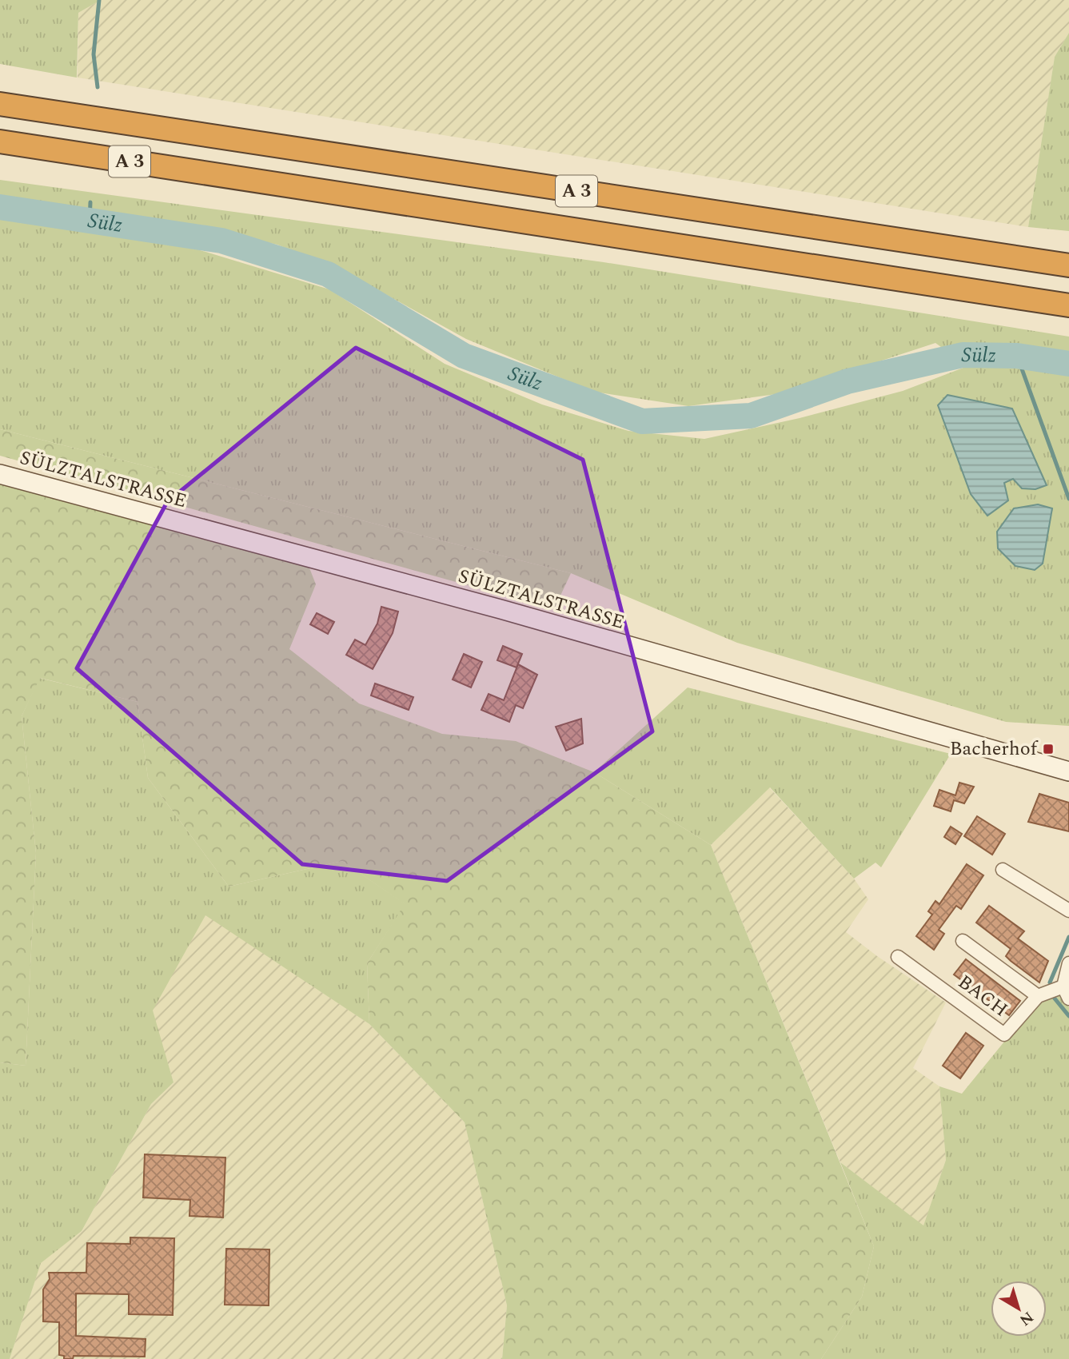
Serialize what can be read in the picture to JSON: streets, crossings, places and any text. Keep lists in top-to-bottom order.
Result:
{
  "streets": {
    "highway": ["A 3"],
    "main road": ["SÜLZTALSTRASSE"],
    "street": ["BACH"]
  },
  "water": ["Sülz"],
  "places": {
    "transit": ["Bacherhof"]
  },
  "north": "bottom right"
}
